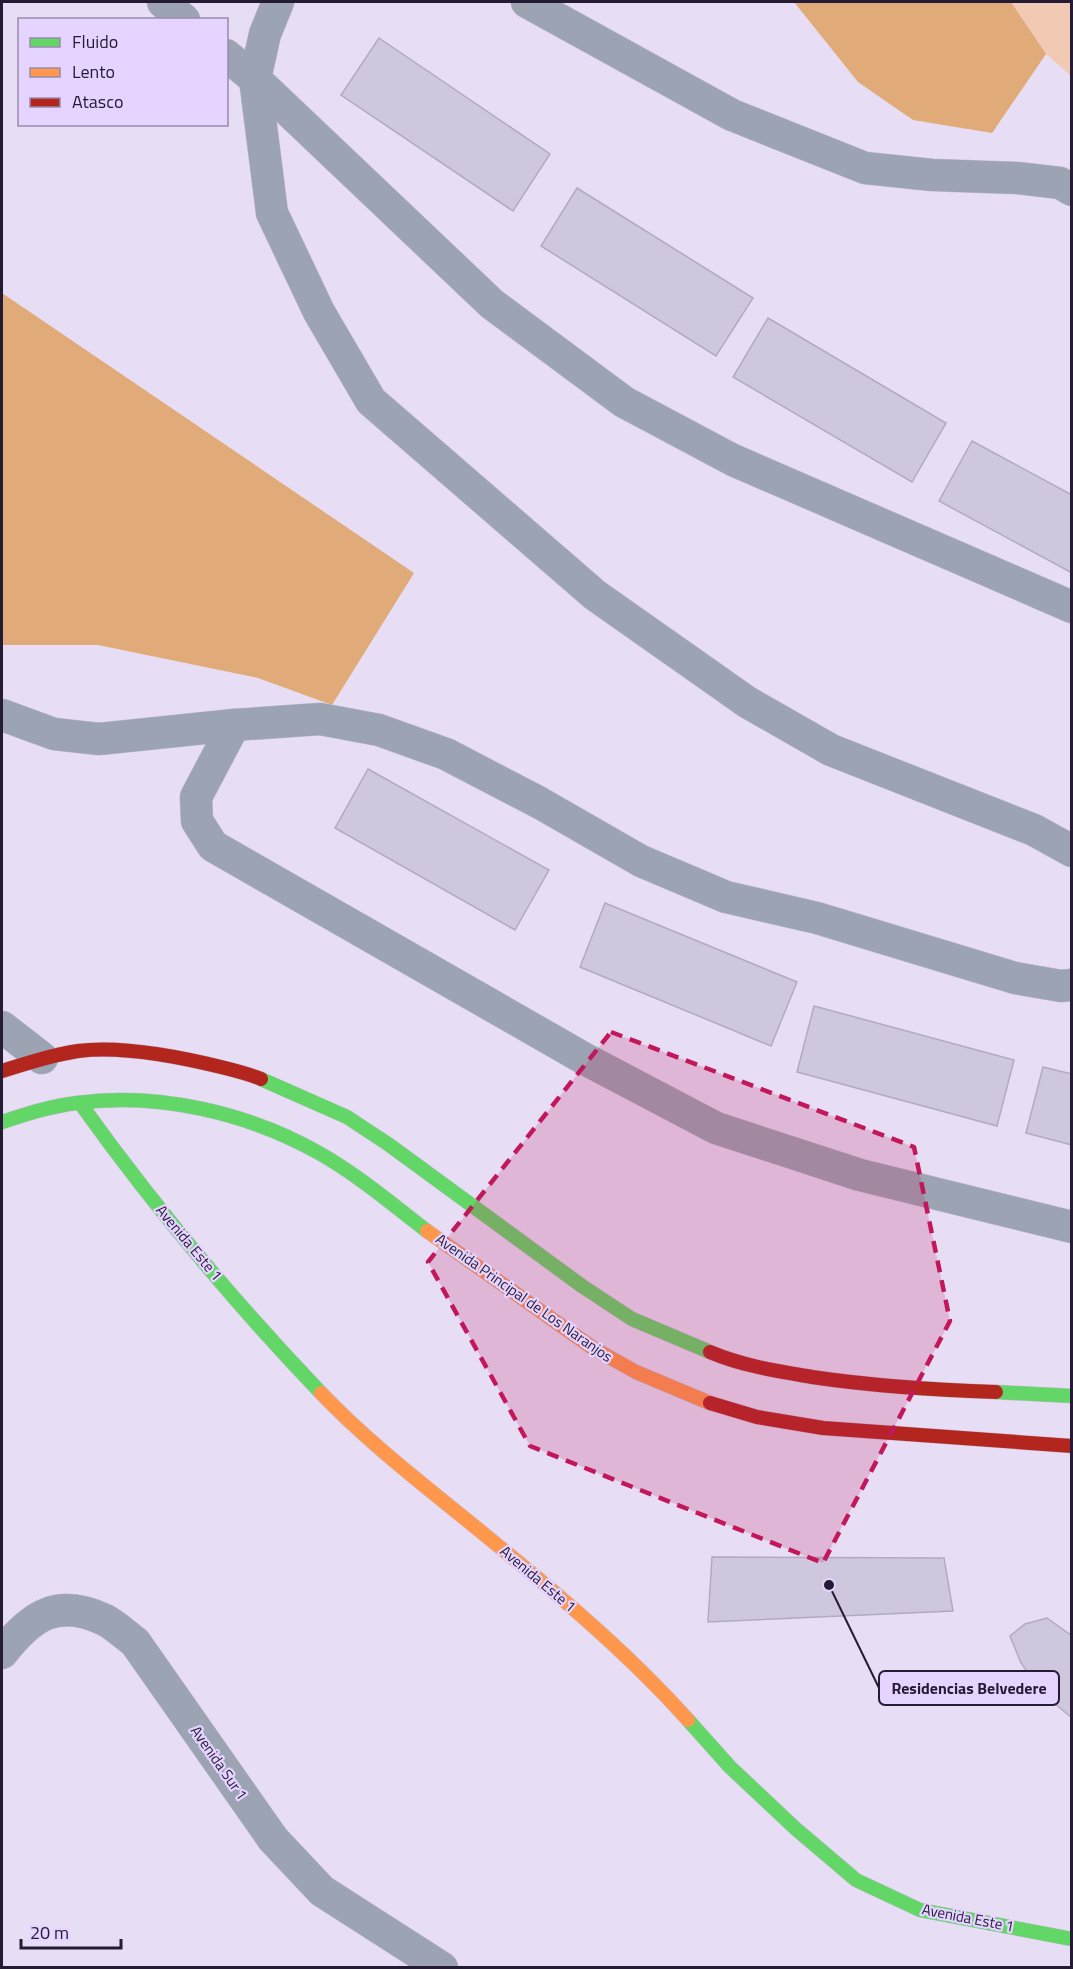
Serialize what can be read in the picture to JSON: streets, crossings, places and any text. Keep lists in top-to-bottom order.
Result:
{
  "streets": {
    "main road": ["Avenida Este 1", "Avenida Principal de Los Naranjos"],
    "street": ["Avenida Sur 1"]
  },
  "crossings": [
    ["Avenida Este 1", "Avenida Principal de Los Naranjos"]
  ],
  "places": ["Residencias Belvedere"],
  "legend": ["Fluido", "Lento", "Atasco"],
  "scale_bar": "20 m"
}
